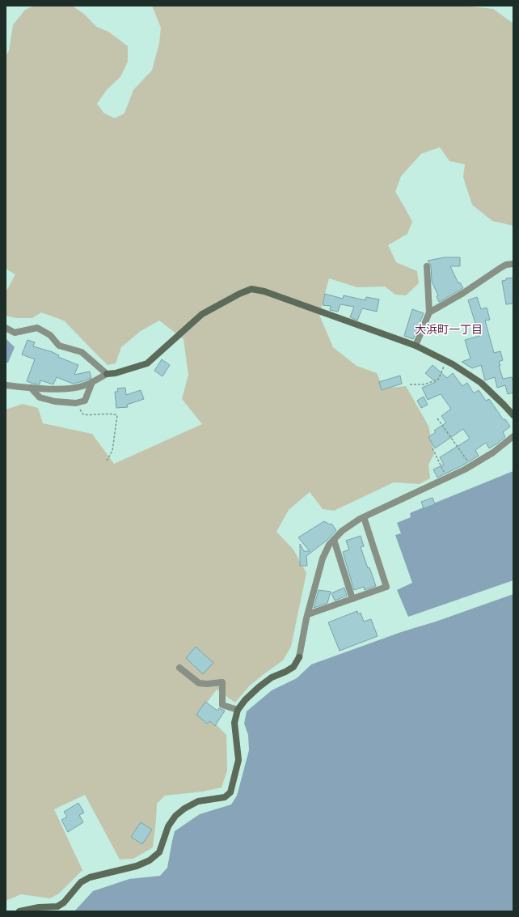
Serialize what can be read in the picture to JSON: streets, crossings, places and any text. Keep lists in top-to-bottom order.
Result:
{
  "districts": ["大浜町一丁目"]
}
